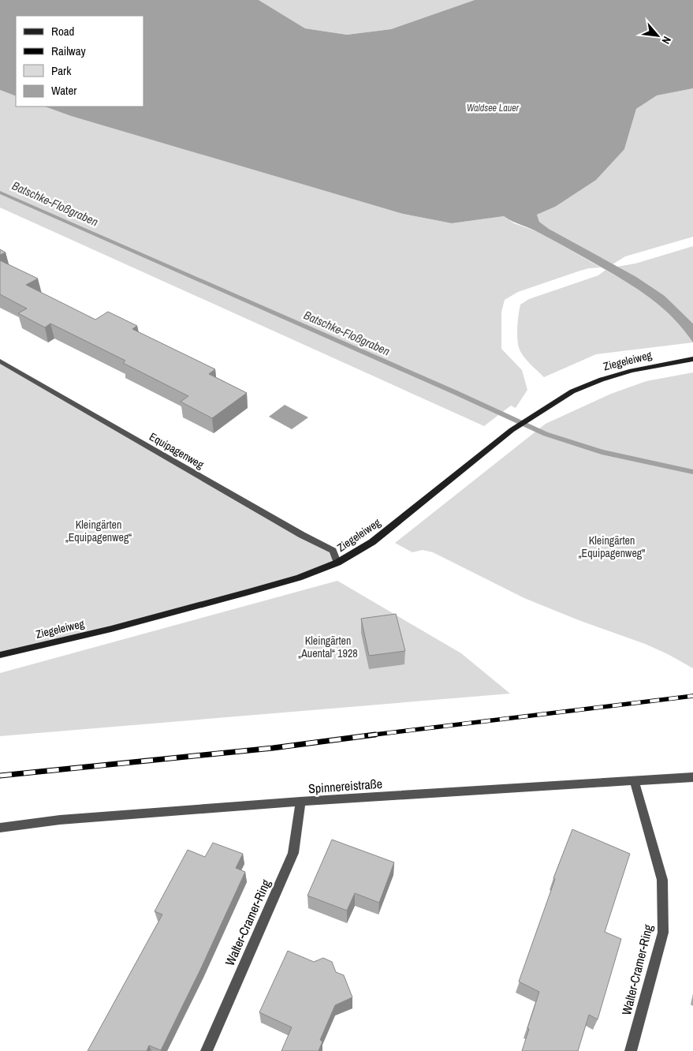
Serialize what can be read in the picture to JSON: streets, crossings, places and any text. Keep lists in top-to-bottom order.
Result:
{
  "streets": {
    "main road": ["Ziegeleiweg"],
    "street": ["Equipagenweg", "Spinnereistraße", "Walter-Cramer-Ring"]
  },
  "crossings": [
    ["Ziegeleiweg", "Equipagenweg"],
    ["Spinnereistraße", "Walter-Cramer-Ring"]
  ],
  "water": ["Waldsee Lauer", "Batschke‐Floßgraben"],
  "parks": ["Kleingärten „Equipagenweg“", "Kleingärten „Equipagenweg\"", "Kleingärten „Auental“ 1928"],
  "legend": [
    "Road",
    "Railway",
    "Park",
    "Water"
  ],
  "north": "bottom right"
}
